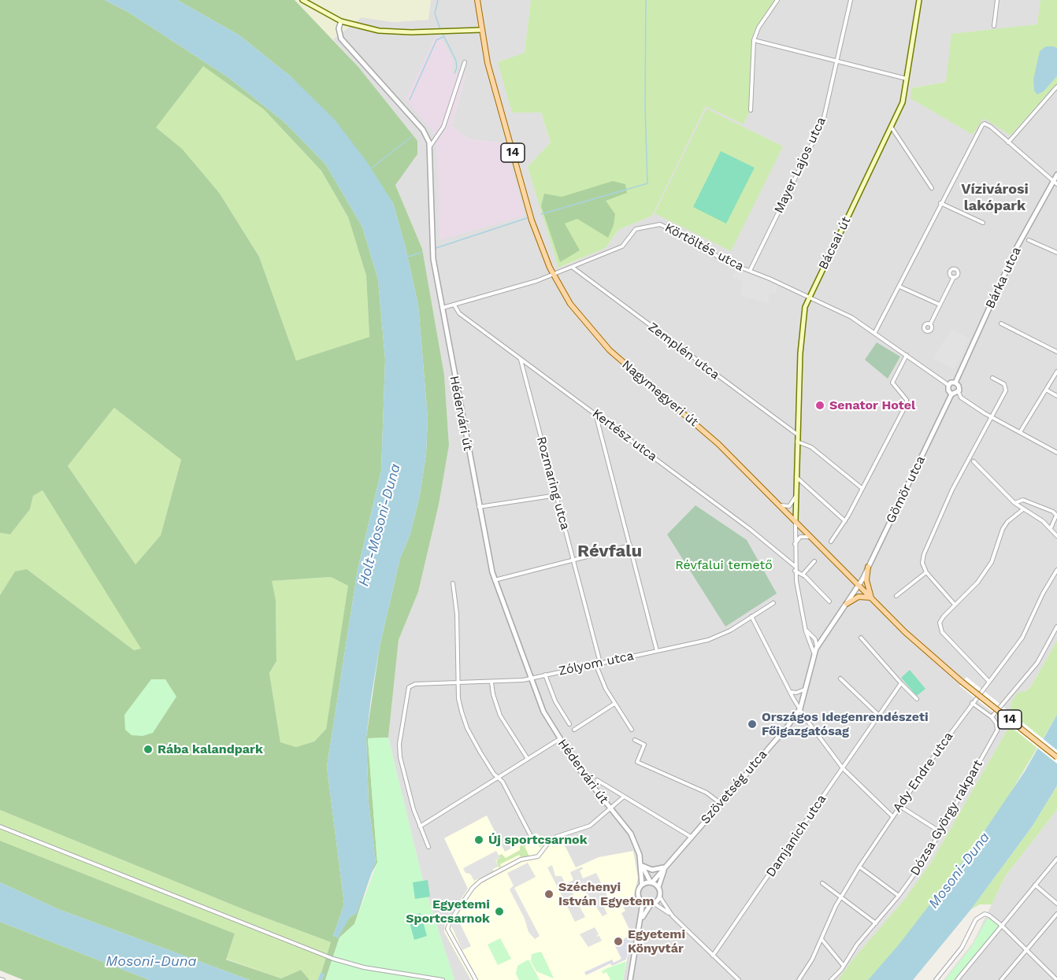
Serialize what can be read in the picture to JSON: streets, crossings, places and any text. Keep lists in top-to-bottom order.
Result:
{
  "streets": {
    "main road": ["14", "Bácsai út", "Nagymegyeri út"],
    "street": [
      "Mayer Lajos utca",
      "Körtöltés utca",
      "Bárka utca",
      "Zemplén utca",
      "Hédervári út",
      "Kertész utca",
      "Rozmaring utca",
      "Gömör utca",
      "Zólyom utca",
      "Ady Endre utca",
      "Szövetség utca",
      "Dózsa György rakpart",
      "Damjanich utca"
    ]
  },
  "crossings": [
    ["14", "Nagymegyeri út"],
    ["Mayer Lajos utca", "Körtöltés utca"],
    ["Bácsai út", "Körtöltés utca"],
    ["Bácsai út", "Zemplén utca"],
    ["Bácsai út", "Nagymegyeri út"],
    ["Bácsai út", "Kertész utca"],
    ["Bácsai út", "Gömör utca"],
    ["Körtöltés utca", "Bárka utca"],
    ["Körtöltés utca", "Zemplén utca"],
    ["Körtöltés utca", "Nagymegyeri út"],
    ["Körtöltés utca", "Gömör utca"],
    ["Bárka utca", "Gömör utca"],
    ["Nagymegyeri út", "Gömör utca"],
    ["Hédervári út", "Zólyom utca"],
    ["Hédervári út", "Szövetség utca"],
    ["Kertész utca", "Rozmaring utca"],
    ["Rozmaring utca", "Zólyom utca"]
  ],
  "districts": ["Vízivárosi lakópark", "Révfalu"],
  "water": ["Holt-Mosoni-Duna", "Mosoni-Duna"],
  "parks": ["Révfalui temető"],
  "places": [
    "Senator Hotel",
    "Országos Idegenrendészeti Főigazgatósag",
    "Rába kalandpark",
    "Új sportcsarnok",
    "Széchenyi István Egyetem",
    "Egyetemi Sportcsarnok",
    "Egyetemi Könyvtár"
  ]
}
